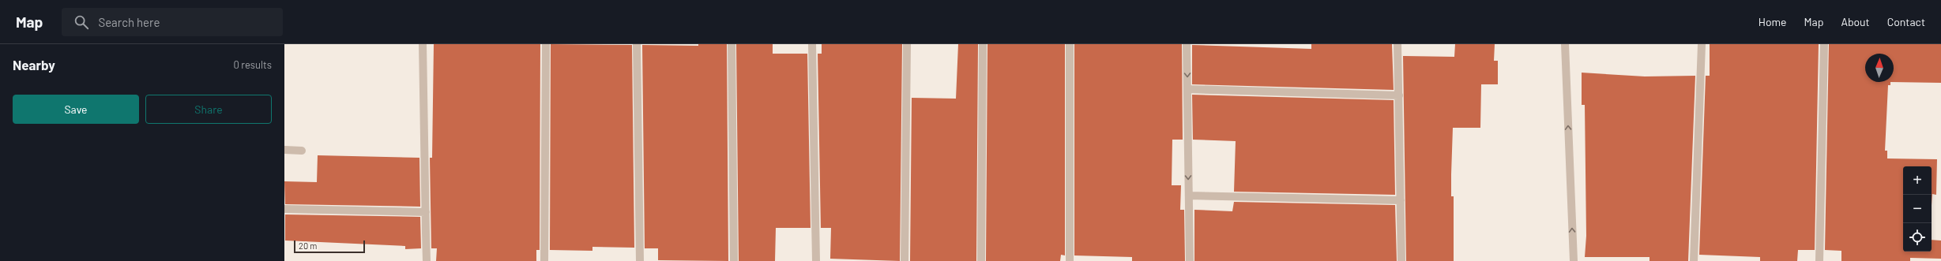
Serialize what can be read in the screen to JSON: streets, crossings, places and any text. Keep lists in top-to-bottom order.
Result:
{
  "scale_bar": "20 m",
  "north": "top",
  "page": {
    "header": "Map",
    "search": "Search here",
    "nav": [
      "Home",
      "Map",
      "About",
      "Contact"
    ],
    "heading": ["Nearby", "0 results"],
    "buttons": ["Save", "Share"],
    "map_buttons": ["+", "−"],
    "scale": "20 m"
  }
}
